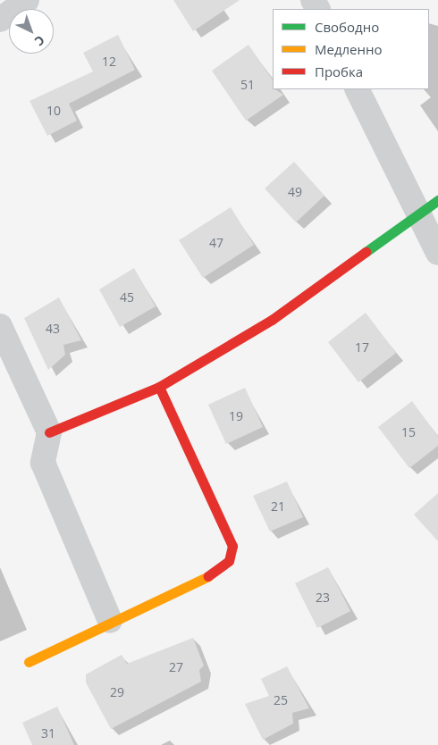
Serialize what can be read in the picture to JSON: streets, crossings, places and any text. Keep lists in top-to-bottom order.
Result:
{
  "house_numbers": [
    "12",
    "51",
    "10",
    "49",
    "47",
    "45",
    "43",
    "17",
    "19",
    "15",
    "21",
    "23",
    "27",
    "29",
    "25",
    "31"
  ],
  "legend": ["Свободно", "Медленно", "Пробка"],
  "north": "bottom right"
}
